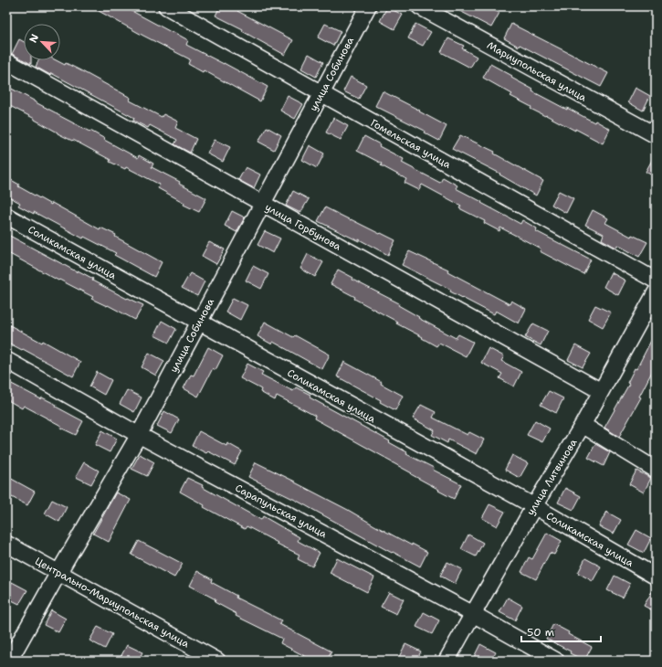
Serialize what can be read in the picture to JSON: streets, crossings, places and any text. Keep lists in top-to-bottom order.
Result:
{
  "streets": {
    "street": [
      "Мариупольская улица",
      "улица Собинова",
      "Гомельская улица",
      "улица Горбунова",
      "Соликамская улица",
      "улица Литвинова",
      "Сарапульская улица",
      "Центрально-Мариупольская улица"
    ]
  },
  "crossings": [
    ["улица Собинова", "Гомельская улица"],
    ["улица Собинова", "улица Горбунова"],
    ["улица Собинова", "Соликамская улица"],
    ["улица Собинова", "Сарапульская улица"],
    ["улица Собинова", "Центрально-Мариупольская улица"],
    ["улица Горбунова", "улица Литвинова"],
    ["Соликамская улица", "улица Литвинова"],
    ["улица Литвинова", "Сарапульская улица"]
  ],
  "scale_bar": "50 m",
  "north": "top left"
}
